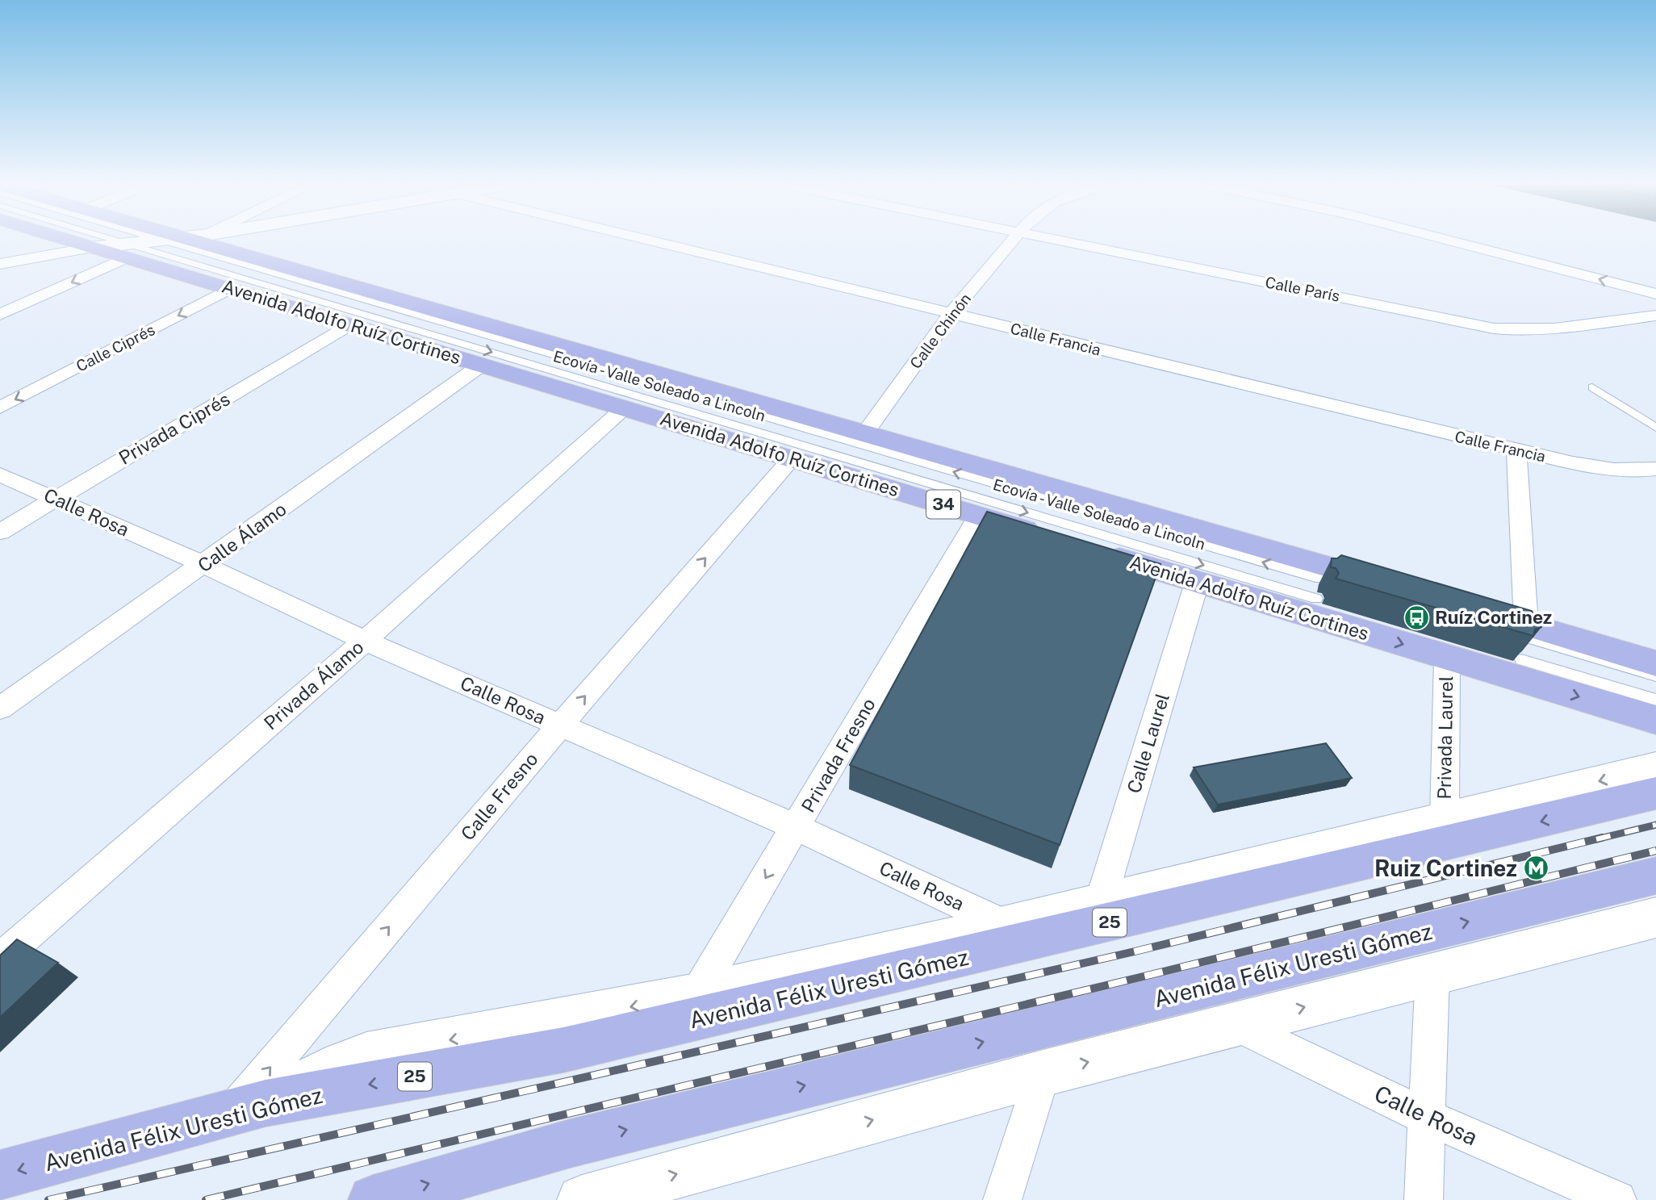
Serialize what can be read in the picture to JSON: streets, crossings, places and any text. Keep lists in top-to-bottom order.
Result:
{
  "streets": {
    "main road": [
      "Avenida Adolfo Ruíz Cortines",
      "34",
      "25",
      "Avenida Félix Uresti Gómez"
    ],
    "street": [
      "Calle París",
      "Calle Chinón",
      "Calle Francia",
      "Calle Ciprés",
      "Privada Ciprés",
      "Calle Rosa",
      "Calle Álamo",
      "Privada Álamo",
      "Privada Laurel",
      "Calle Laurel",
      "Privada Fresno",
      "Calle Fresno"
    ],
    "lane": ["Ecovía - Valle Soleado a Lincoln"]
  },
  "crossings": [
    ["Avenida Adolfo Ruíz Cortines", "Calle Chinón"],
    ["Avenida Adolfo Ruíz Cortines", "Calle Ciprés"],
    ["Avenida Adolfo Ruíz Cortines", "Ecovía - Valle Soleado a Lincoln"],
    ["Avenida Adolfo Ruíz Cortines", "Privada Ciprés"],
    ["Avenida Adolfo Ruíz Cortines", "Calle Álamo"],
    ["Avenida Adolfo Ruíz Cortines", "Privada Álamo"],
    ["Avenida Adolfo Ruíz Cortines", "Privada Laurel"],
    ["Avenida Adolfo Ruíz Cortines", "Calle Laurel"],
    ["Avenida Adolfo Ruíz Cortines", "Privada Fresno"],
    ["Avenida Adolfo Ruíz Cortines", "Calle Fresno"],
    ["Calle Chinón", "Calle Francia"],
    ["Privada Ciprés", "Calle Rosa"],
    ["Calle Rosa", "Calle Álamo"],
    ["Calle Rosa", "Privada Álamo"],
    ["Calle Rosa", "Privada Fresno"],
    ["Calle Rosa", "Calle Fresno"],
    ["Calle Fresno", "Avenida Félix Uresti Gómez"]
  ],
  "one_way": ["Privada Fresno", "Calle Fresno"],
  "places": {
    "bus stop": ["Ruíz Cortinez"],
    "metro station": ["Ruiz Cortinez"]
  }
}
